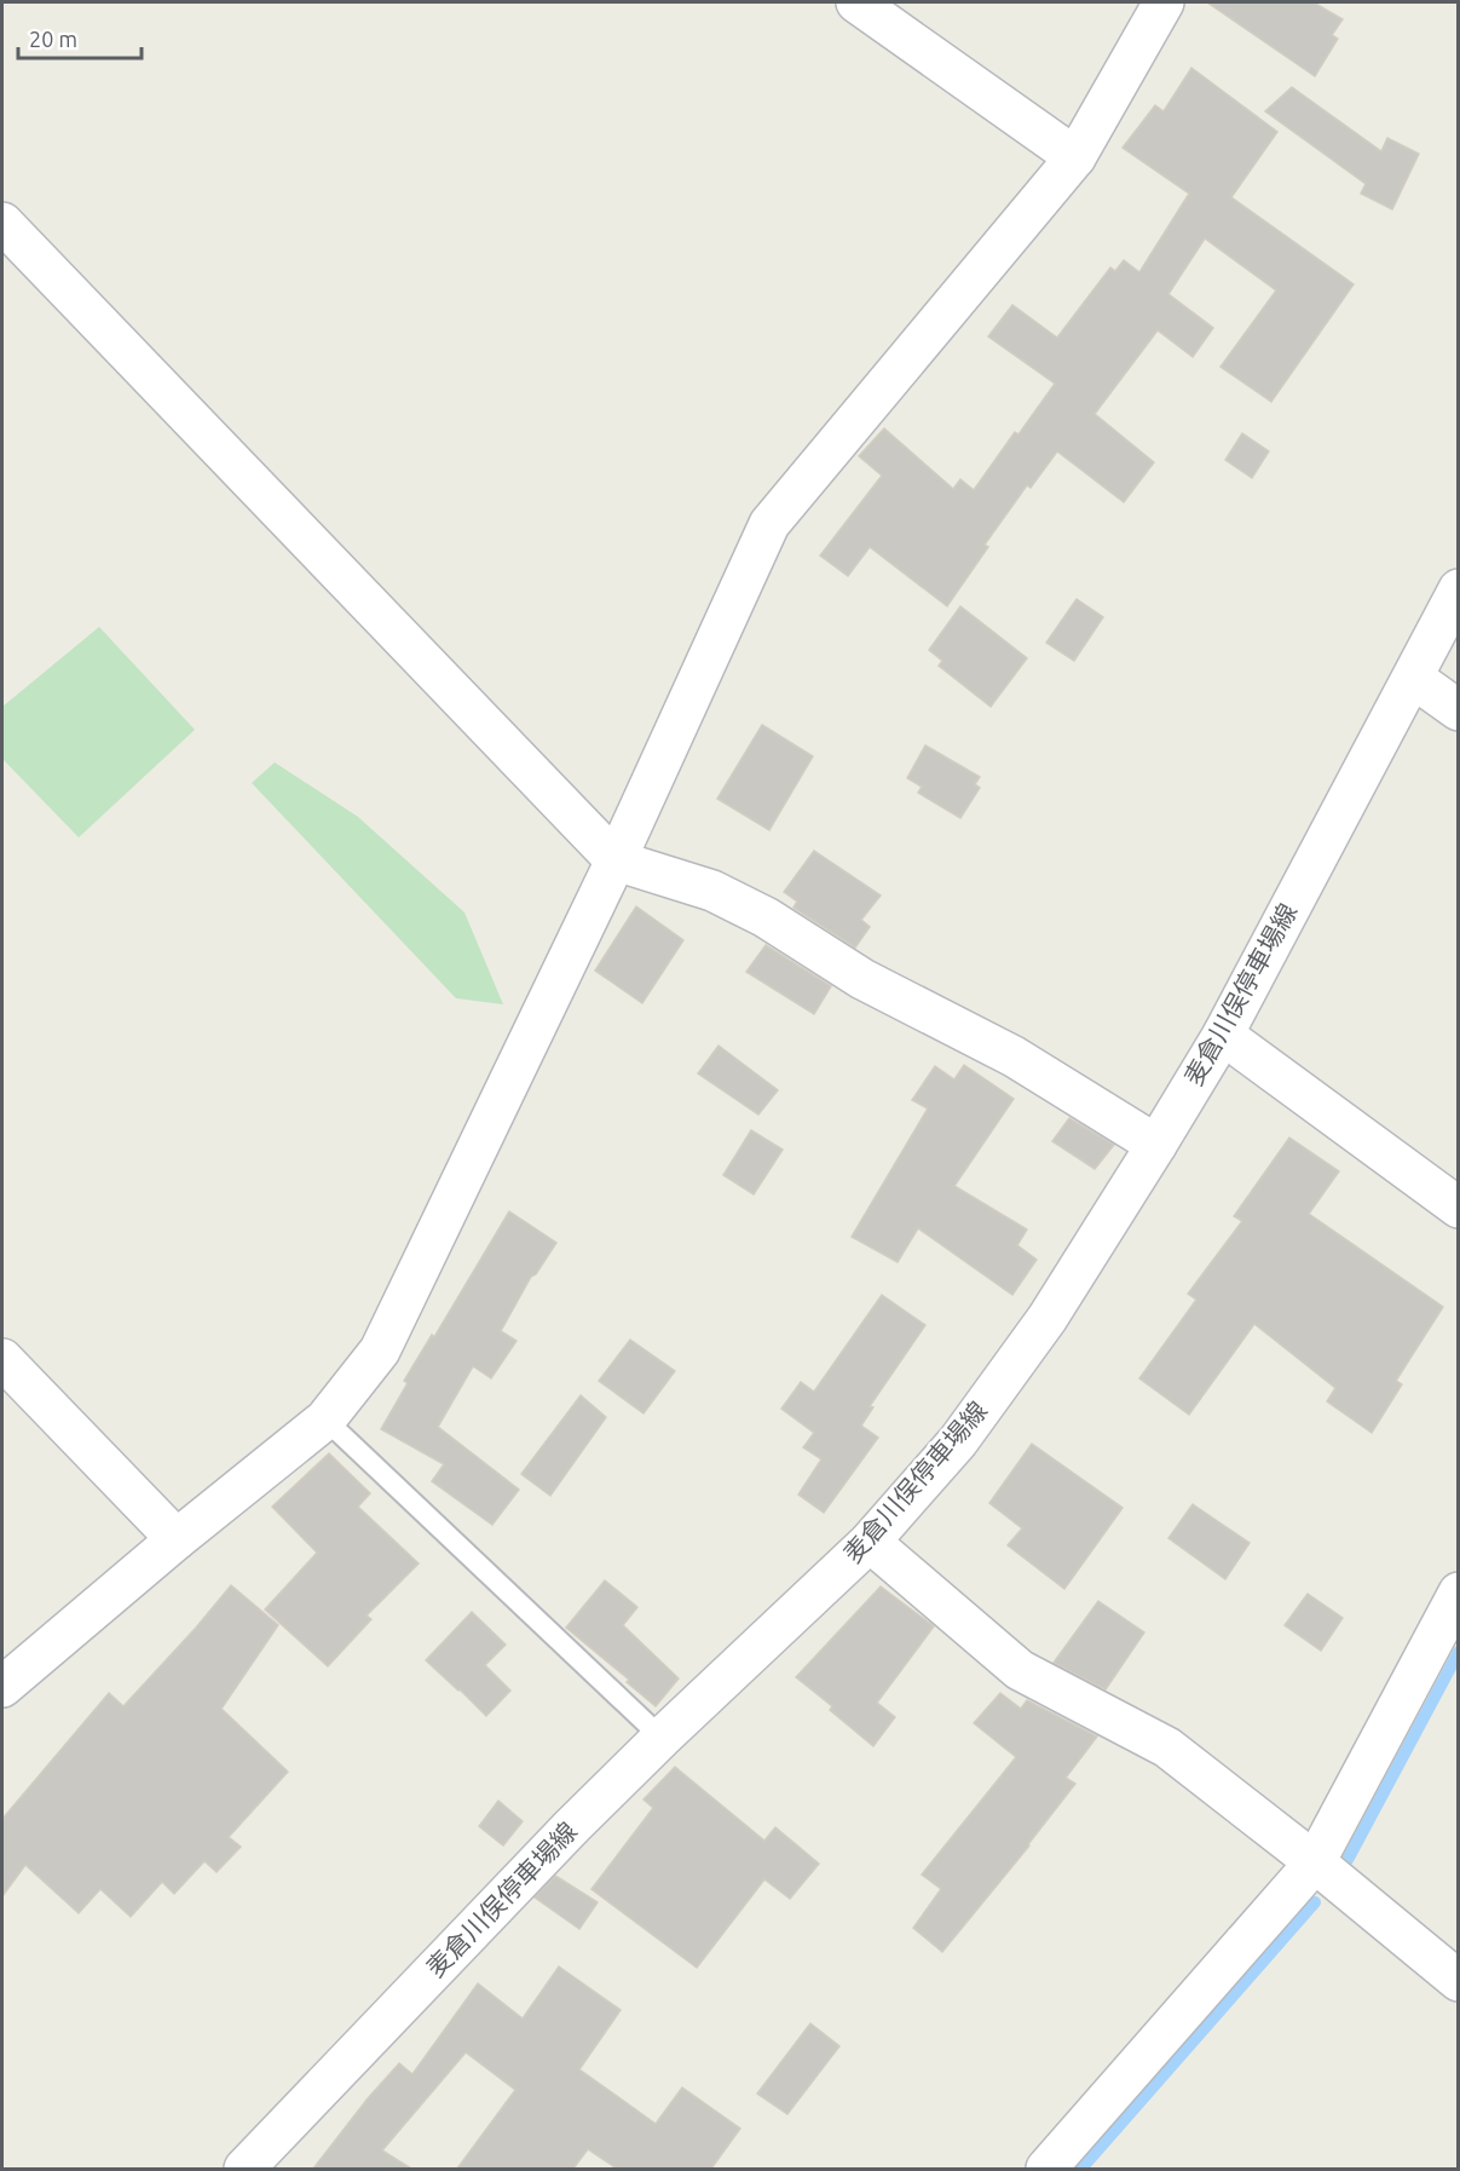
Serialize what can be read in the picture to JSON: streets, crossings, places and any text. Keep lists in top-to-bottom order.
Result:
{
  "streets": {
    "street": ["麦倉川俣停車場線"]
  },
  "scale_bar": "20 m"
}
